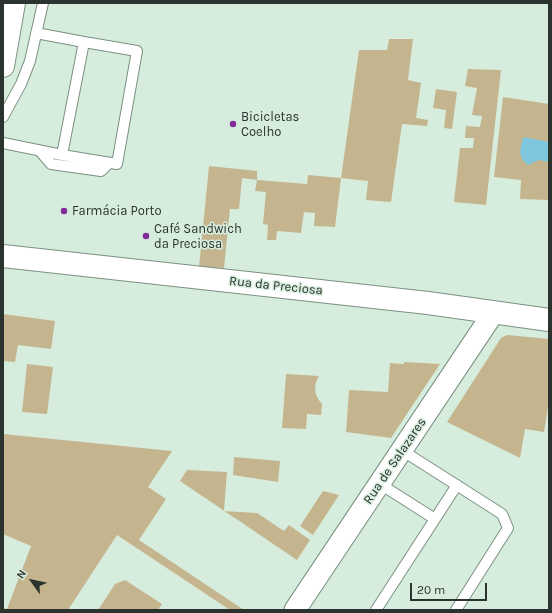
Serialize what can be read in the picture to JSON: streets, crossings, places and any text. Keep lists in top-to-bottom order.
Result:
{
  "streets": {
    "street": ["Rua da Preciosa", "Rua de Salazares"]
  },
  "crossings": [
    ["Rua da Preciosa", "Rua de Salazares"]
  ],
  "places": ["Bicicletas Coelho", "Farmácia Porto", "Café Sandwich da Preciosa"],
  "scale_bar": "20 m",
  "north": "top left"
}
